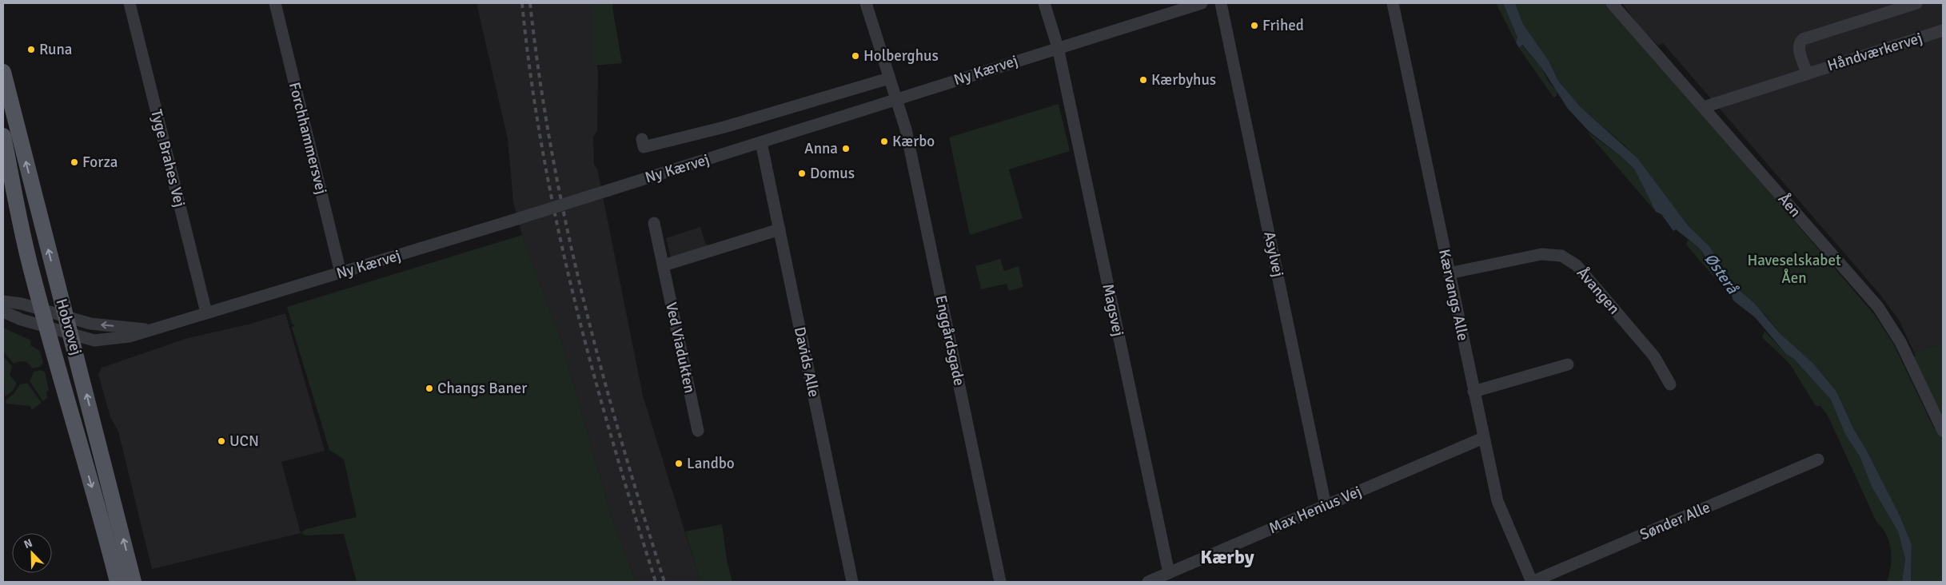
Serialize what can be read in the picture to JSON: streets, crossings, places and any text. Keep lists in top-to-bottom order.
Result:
{
  "streets": {
    "main road": ["Hobrovej"],
    "street": [
      "Håndværkervej",
      "Ny Kærvej",
      "Forchhammersvej",
      "Tyge Brahes Vej",
      "Åen",
      "Asylvej",
      "Åvangen",
      "Kærvangs Alle",
      "Magsvej",
      "Enggårdsgade",
      "Ved Viadukten",
      "Davids Alle",
      "Max Henius Vej",
      "Sønder Alle"
    ]
  },
  "crossings": [
    ["Håndværkervej", "Åen"],
    ["Ny Kærvej", "Forchhammersvej"],
    ["Ny Kærvej", "Tyge Brahes Vej"],
    ["Ny Kærvej", "Magsvej"],
    ["Ny Kærvej", "Hobrovej"],
    ["Ny Kærvej", "Enggårdsgade"],
    ["Ny Kærvej", "Davids Alle"],
    ["Asylvej", "Max Henius Vej"],
    ["Åvangen", "Kærvangs Alle"],
    ["Kærvangs Alle", "Max Henius Vej"],
    ["Kærvangs Alle", "Sønder Alle"],
    ["Magsvej", "Max Henius Vej"]
  ],
  "districts": ["Kærby"],
  "water": ["Østerå"],
  "parks": ["Haveselskabet Åen"],
  "places": [
    "Frihed",
    "Runa",
    "Holberghus",
    "Kærbyhus",
    "Kærbo",
    "Anna",
    "Forza",
    "Domus",
    "Changs Baner",
    "UCN",
    "Landbo"
  ],
  "north": "top left"
}
